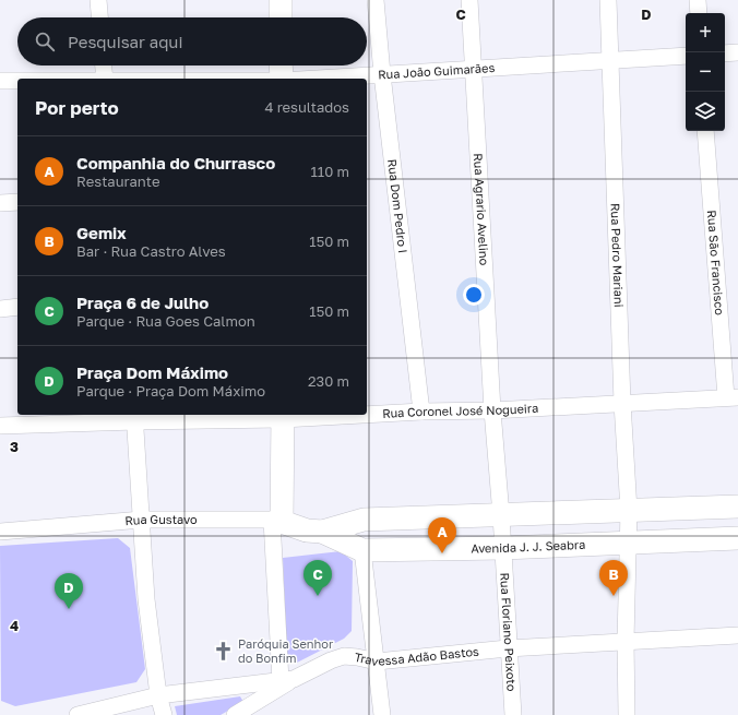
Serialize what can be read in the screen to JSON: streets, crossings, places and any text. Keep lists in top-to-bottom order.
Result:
{
  "streets": {
    "street": [
      "Rua João Guimarães",
      "Rua Dom Pedro I",
      "Rua Agrario Avelino",
      "Rua Pedro Mariani",
      "Rua São Francisco",
      "Rua Coronel José Nogueira",
      "Rua Gustavo",
      "Avenida J. J. Seabra",
      "Rua Floriano Peixoto",
      "Travessa Adão Bastos"
    ]
  },
  "crossings": [
    ["Rua João Guimarães", "Rua Dom Pedro I"],
    ["Rua João Guimarães", "Rua Agrario Avelino"],
    ["Rua João Guimarães", "Rua Pedro Mariani"],
    ["Rua Dom Pedro I", "Rua Coronel José Nogueira"],
    ["Rua Agrario Avelino", "Rua Coronel José Nogueira"],
    ["Rua Agrario Avelino", "Avenida J. J. Seabra"],
    ["Rua Agrario Avelino", "Rua Floriano Peixoto"],
    ["Rua Pedro Mariani", "Rua Coronel José Nogueira"],
    ["Rua Pedro Mariani", "Avenida J. J. Seabra"],
    ["Rua Pedro Mariani", "Travessa Adão Bastos"],
    ["Rua São Francisco", "Rua Coronel José Nogueira"],
    ["Rua Gustavo", "Avenida J. J. Seabra"],
    ["Avenida J. J. Seabra", "Rua Floriano Peixoto"],
    ["Rua Floriano Peixoto", "Travessa Adão Bastos"]
  ],
  "places": {
    "church": ["Paróquia Senhor do Bonfim"]
  },
  "page": {
    "map_buttons": ["+", "−"],
    "search": "Pesquisar aqui",
    "heading": ["Por perto", "4 resultados"],
    "list": [
      {
        "mark": "A",
        "name": "Companhia do Churrasco",
        "note": "Restaurante",
        "value": "110 m"
      },
      {
        "mark": "B",
        "name": "Gemix",
        "note": "Bar · Rua Castro Alves",
        "value": "150 m"
      },
      {
        "mark": "C",
        "name": "Praça 6 de Julho",
        "note": "Parque · Rua Goes Calmon",
        "value": "150 m"
      },
      {
        "mark": "D",
        "name": "Praça Dom Máximo",
        "note": "Parque · Praça Dom Máximo",
        "value": "230 m"
      }
    ],
    "pins": [
      "A",
      "B",
      "C",
      "D"
    ]
  },
  "grid": {
    "columns": ["C", "D"],
    "rows": ["3", "4"]
  }
}
